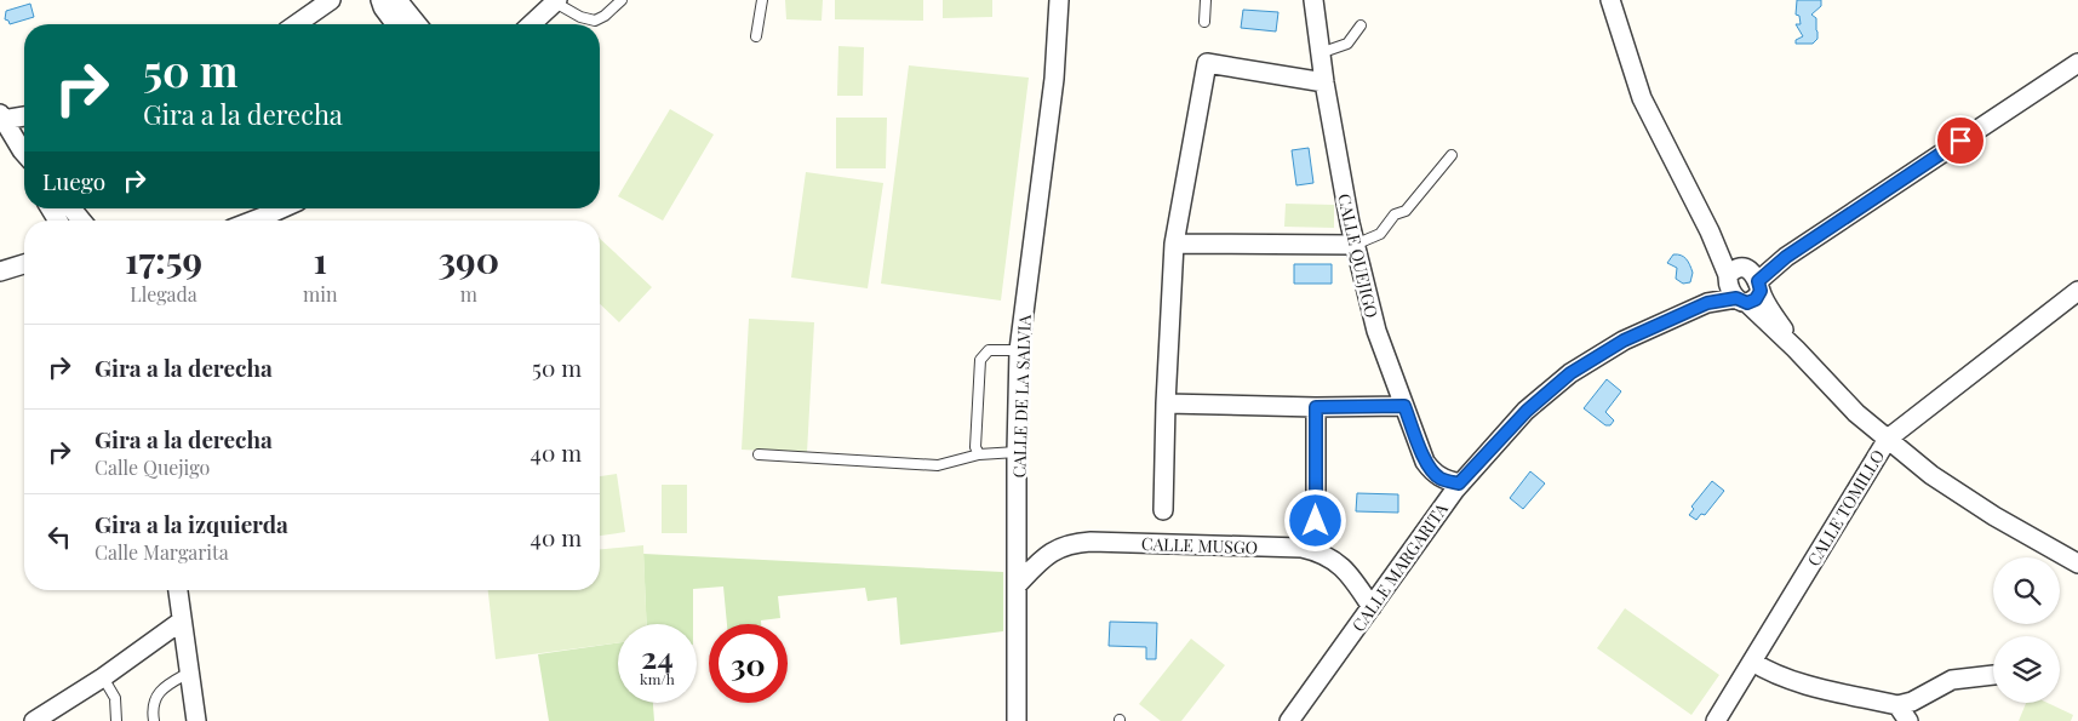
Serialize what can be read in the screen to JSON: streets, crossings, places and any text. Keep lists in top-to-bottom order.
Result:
{
  "streets": {
    "street": [
      "CALLE QUEJIGO",
      "CALLE DE LA SALVIA",
      "CALLE TOMILLO",
      "CALLE MUSGO",
      "CALLE MARGARITA"
    ]
  },
  "crossings": [
    ["CALLE QUEJIGO", "CALLE MARGARITA"],
    ["CALLE DE LA SALVIA", "CALLE MUSGO"],
    ["CALLE MUSGO", "CALLE MARGARITA"]
  ],
  "page": {
    "turn": ["50 m", "Gira a la derecha"],
    "then": "Luego",
    "eta": [
      "17:59",
      "Llegada",
      "1",
      "min",
      "390",
      "m"
    ],
    "list": [
      {
        "name": "Gira a la derecha",
        "value": "50 m"
      },
      {
        "name": "Gira a la derecha",
        "note": "Calle Quejigo",
        "value": "40 m"
      },
      {
        "name": "Gira a la izquierda",
        "note": "Calle Margarita",
        "value": "40 m"
      }
    ],
    "speed": "24 km/h",
    "limit": "30"
  }
}
